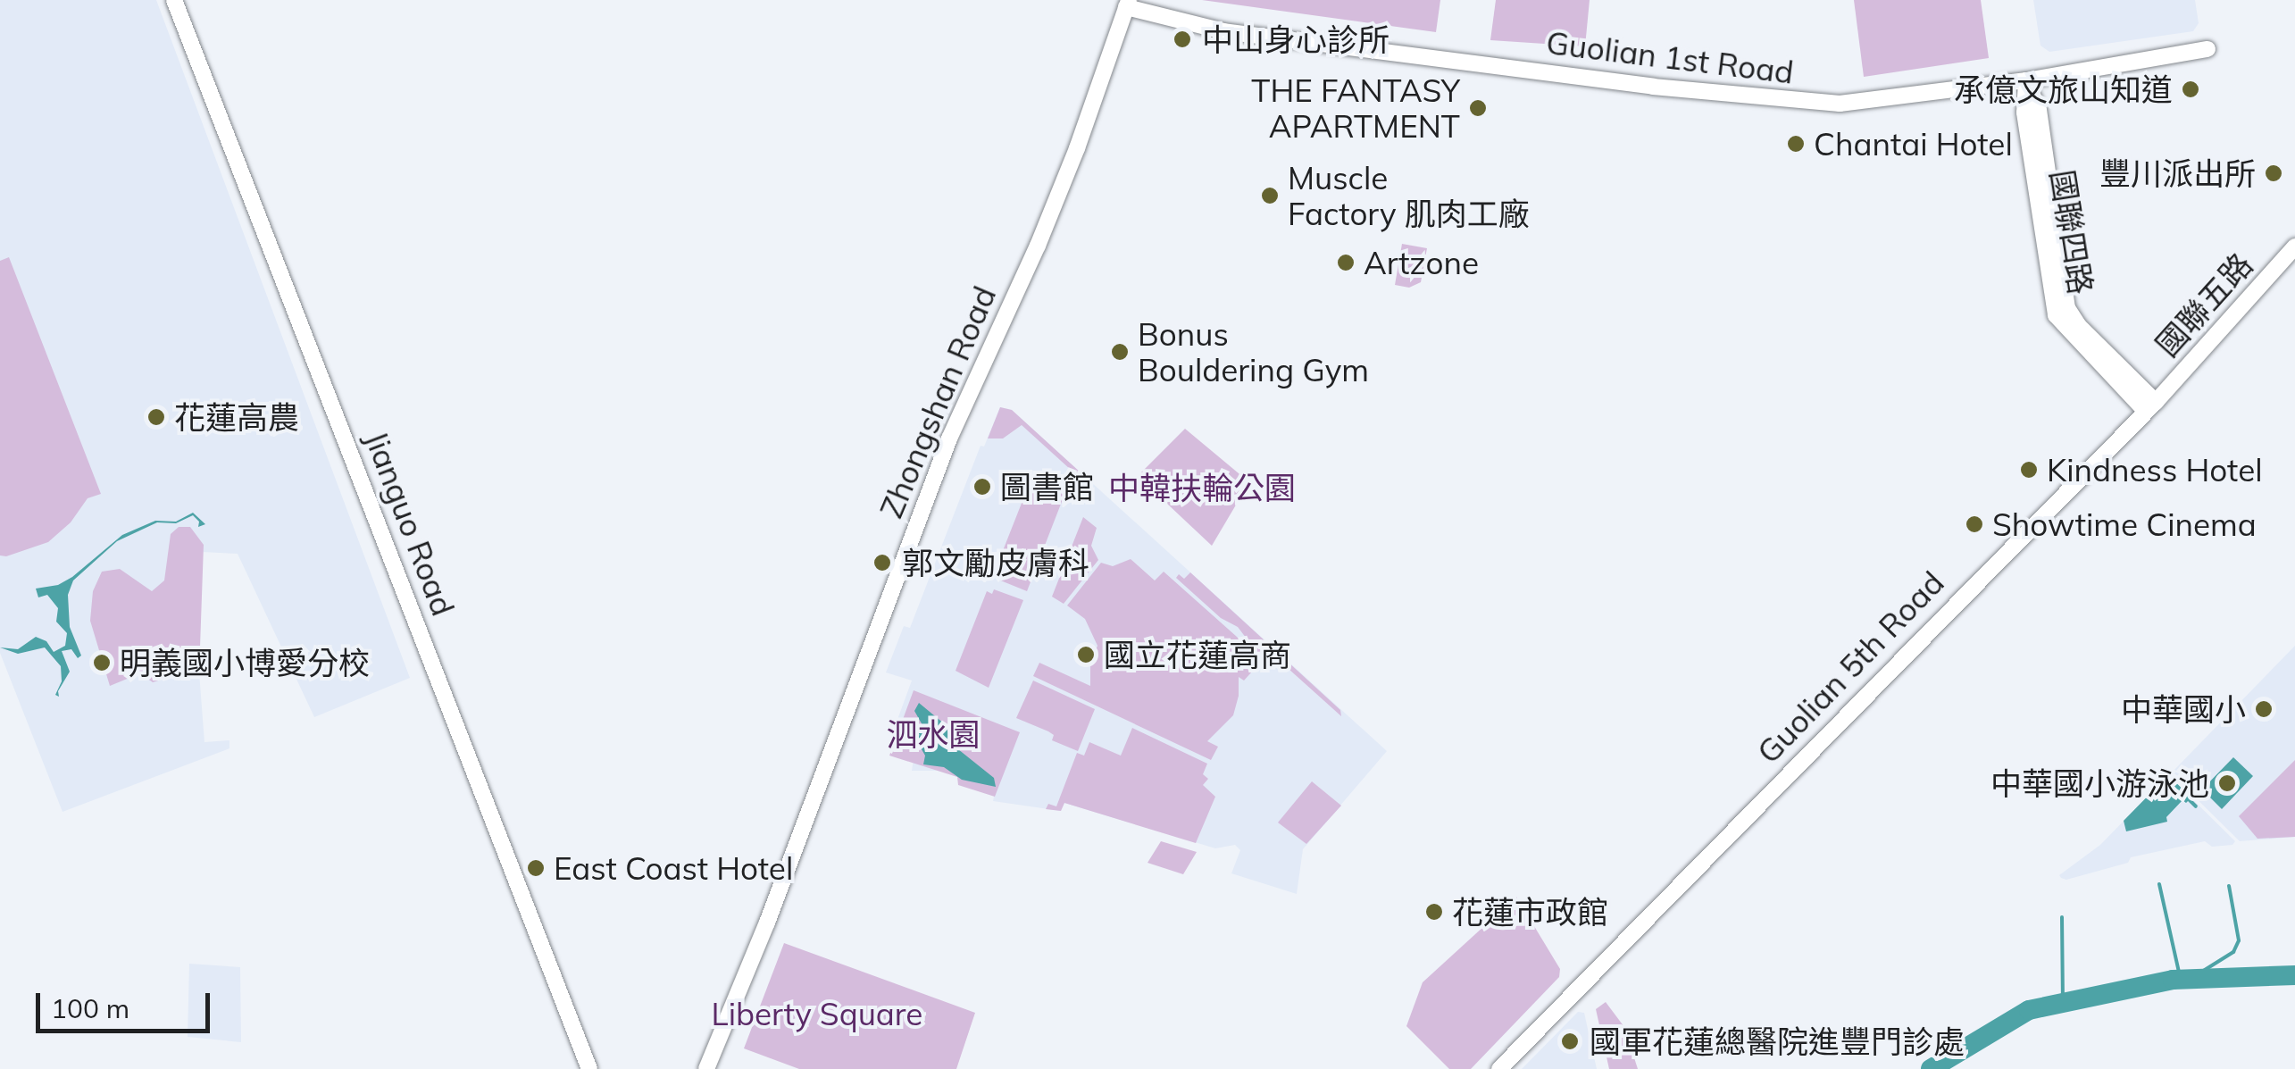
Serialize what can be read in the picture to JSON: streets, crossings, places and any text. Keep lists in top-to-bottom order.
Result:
{
  "streets": {
    "street": [
      "Guolian 1st Road",
      "國聯五路",
      "Zhongshan Road",
      "Jianguo Road",
      "Guolian 5th Road"
    ]
  },
  "crossings": [
    ["Guolian 1st Road", "Zhongshan Road"],
    ["國聯五路", "Guolian 5th Road"]
  ],
  "parks": ["中韓扶輪公園", "泗水園", "Liberty Square"],
  "places": [
    "中山身心診所",
    "承億文旅山知道",
    "THE FANTASY APARTMENT",
    "Chantai Hotel",
    "豐川派出所",
    "Muscle Factory 肌肉工廠",
    "Artzone",
    "Bonus Bouldering Gym",
    "花蓮高農",
    "Kindness Hotel",
    "圖書館",
    "Showtime Cinema",
    "郭文勵皮膚科",
    "國立花蓮高商",
    "明義國小博愛分校",
    "中華國小",
    "中華國小游泳池",
    "East Coast Hotel",
    "花蓮市政館",
    "國軍花蓮總醫院進豐門診處"
  ],
  "scale_bar": "100 m"
}
